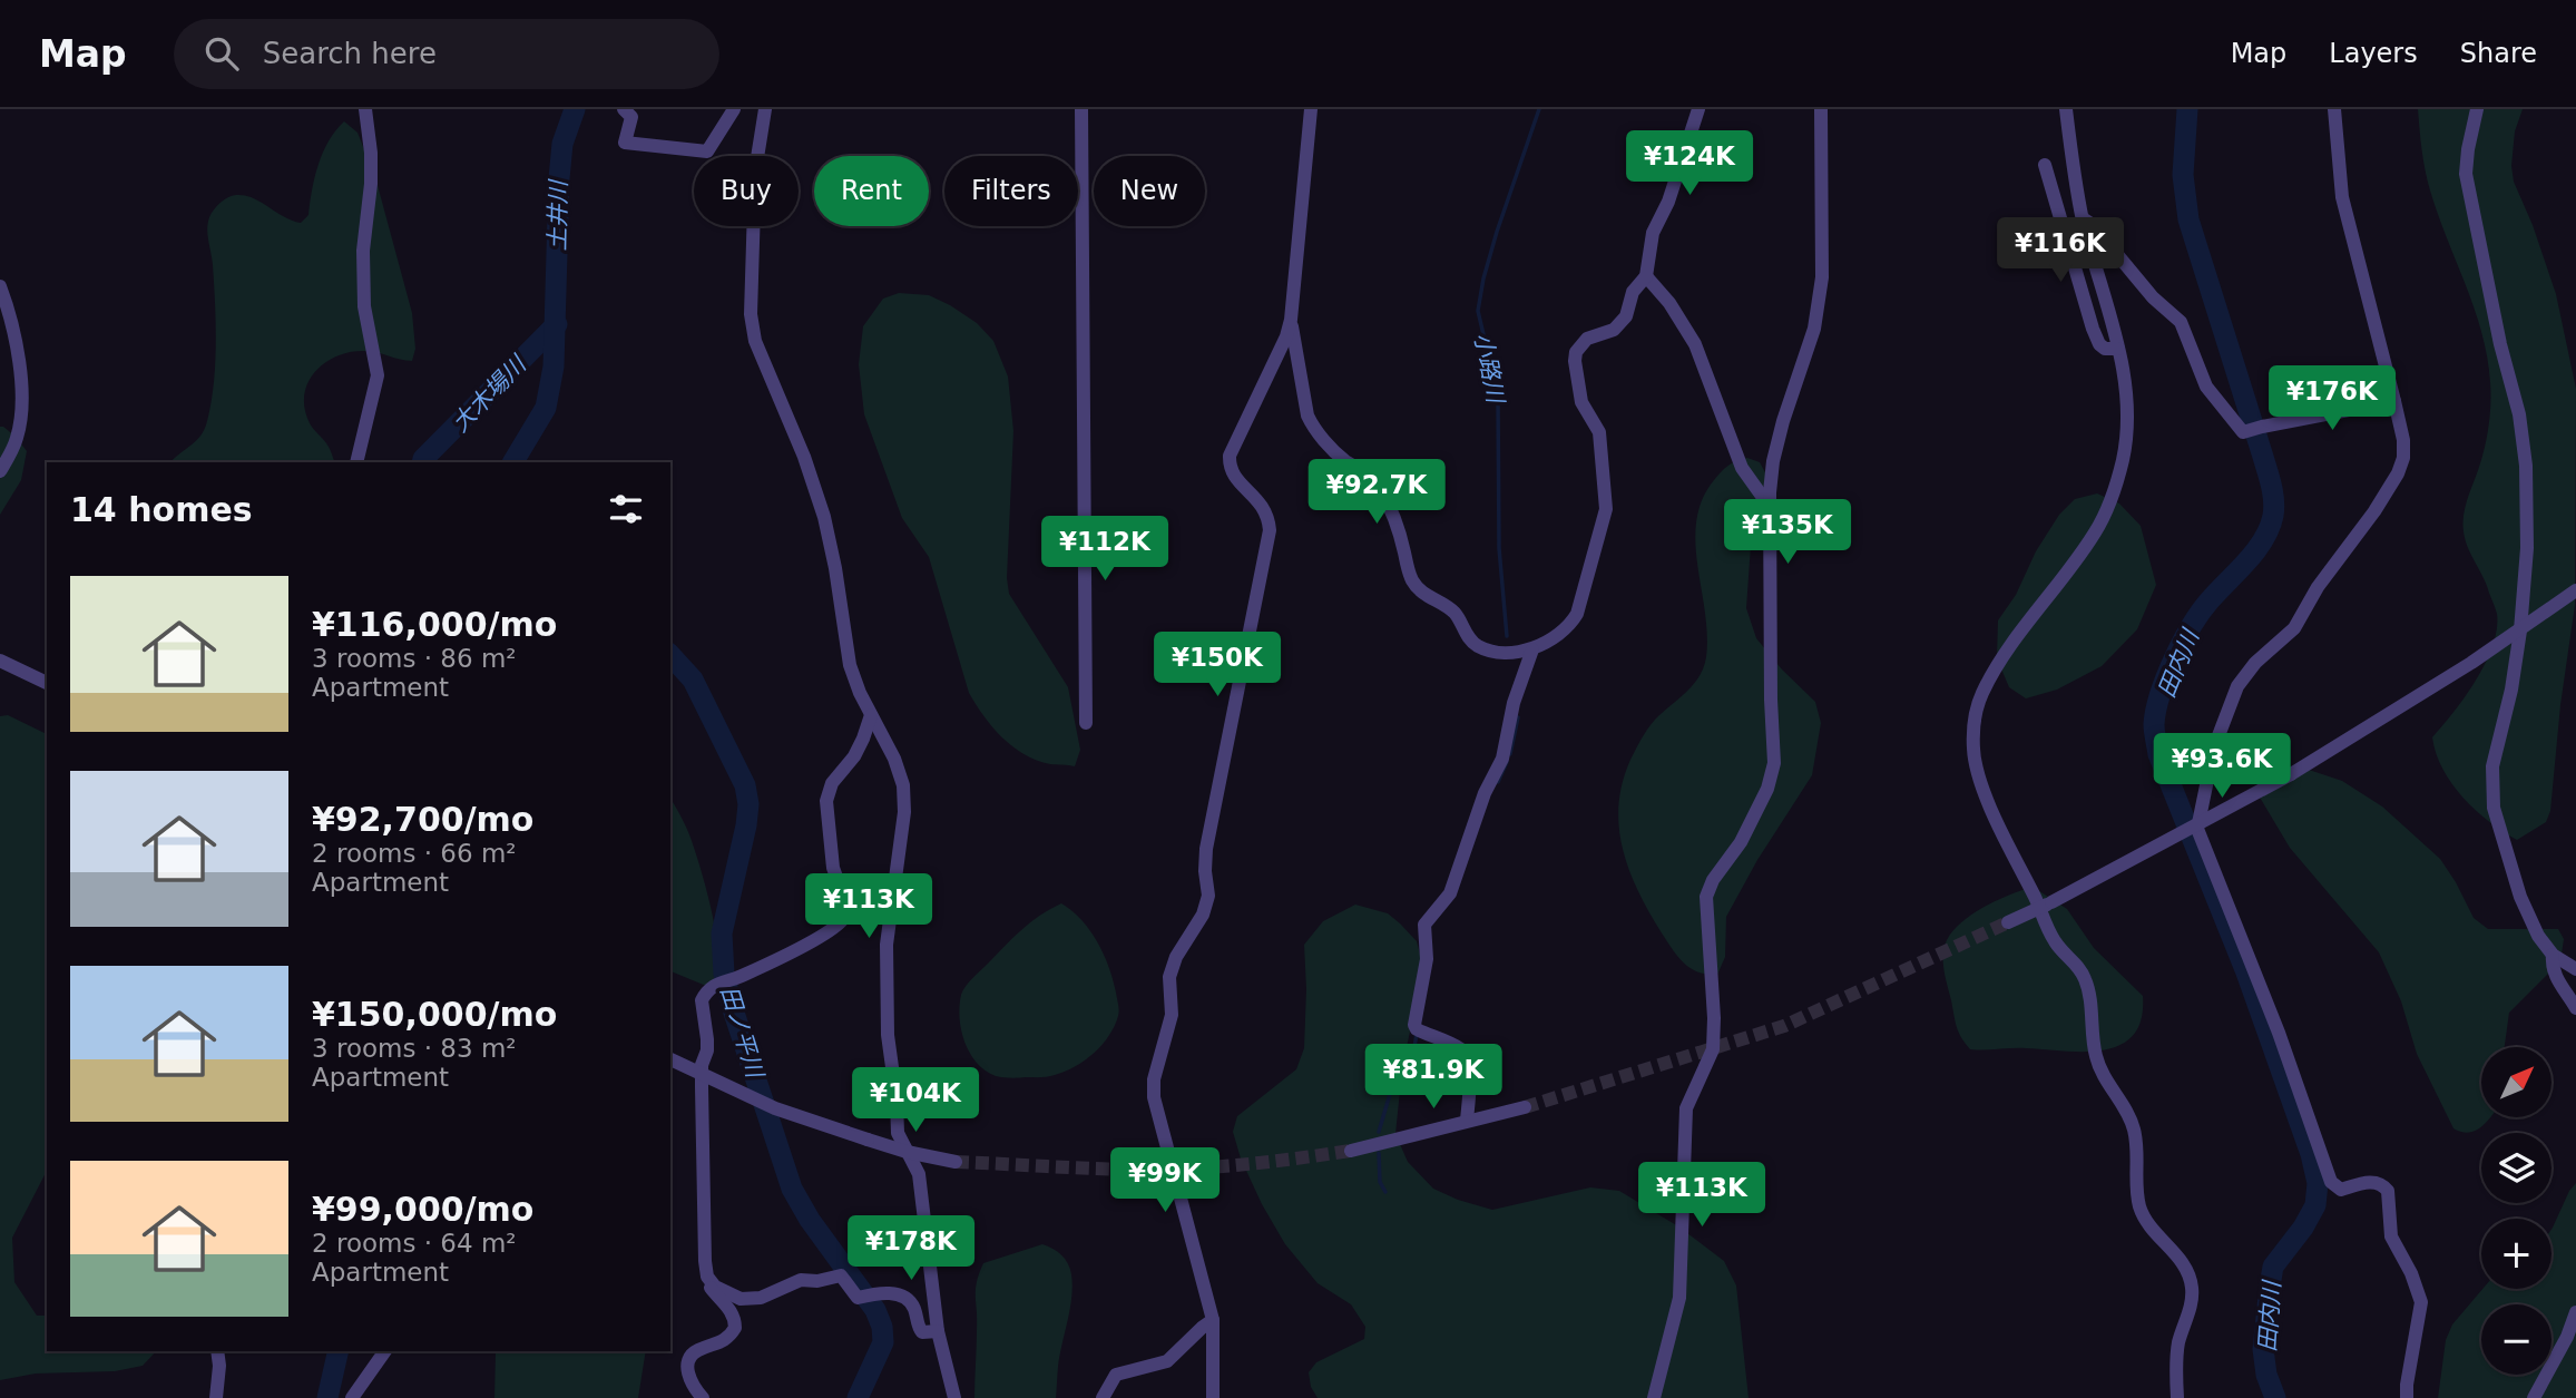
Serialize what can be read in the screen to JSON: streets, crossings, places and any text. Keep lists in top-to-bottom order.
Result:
{
  "water": [
    "土井川",
    "小路川",
    "大木場川",
    "田内川",
    "田ノ平川"
  ],
  "north": "top right",
  "page": {
    "header": "Map",
    "search": "Search here",
    "nav": ["Map", "Layers", "Share"],
    "price": [
      "¥124K",
      "¥116K",
      "¥176K",
      "¥92.7K",
      "¥135K",
      "¥112K",
      "¥150K",
      "¥93.6K",
      "¥113K",
      "¥81.9K",
      "¥104K",
      "¥99K",
      "¥113K",
      "¥178K"
    ],
    "chip": [
      "Buy",
      "Rent",
      "Filters",
      "New"
    ],
    "heading": "14 homes",
    "list": [
      {
        "name": "¥116,000/mo",
        "note": "3 rooms · 86 m² · Apartment"
      },
      {
        "name": "¥92,700/mo",
        "note": "2 rooms · 66 m² · Apartment"
      },
      {
        "name": "¥150,000/mo",
        "note": "3 rooms · 83 m² · Apartment"
      },
      {
        "name": "¥99,000/mo",
        "note": "2 rooms · 64 m² · Apartment"
      }
    ],
    "map_buttons": ["+", "−"]
  }
}
